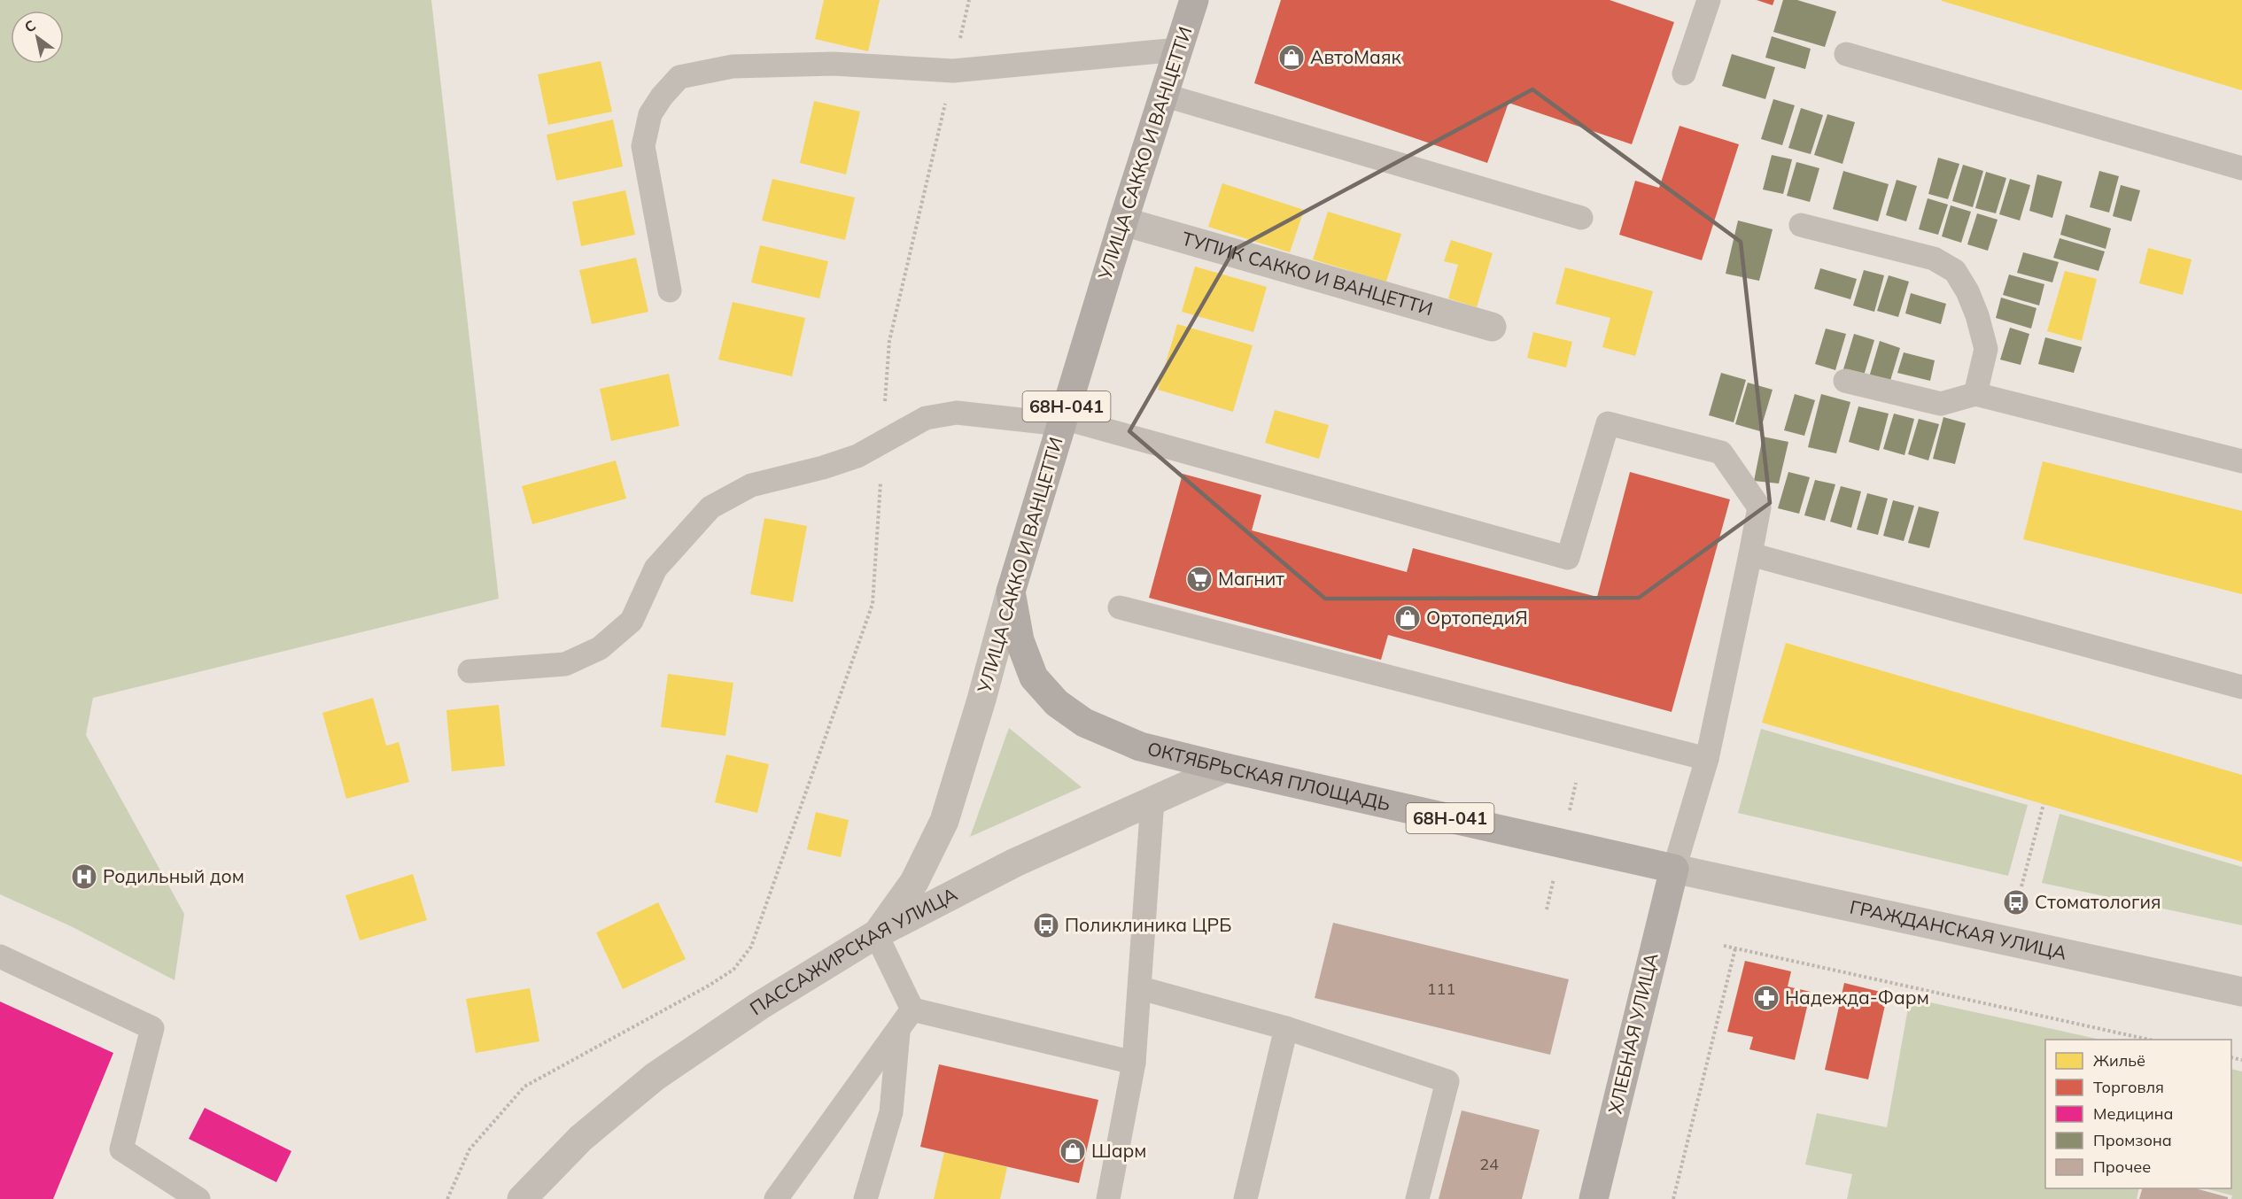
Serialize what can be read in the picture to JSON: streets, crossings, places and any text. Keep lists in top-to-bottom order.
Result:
{
  "streets": {
    "main road": [
      "УЛИЦА САККО И ВАНЦЕТТИ",
      "68Н-041",
      "ОКТЯБРЬСКАЯ ПЛОЩАДЬ",
      "ХЛЕБНАЯ УЛИЦА"
    ],
    "street": ["ТУПИК САККО И ВАНЦЕТТИ", "ГРАЖДАНСКАЯ УЛИЦА", "ПАССАЖИРСКАЯ УЛИЦА"]
  },
  "crossings": [
    ["УЛИЦА САККО И ВАНЦЕТТИ", "ТУПИК САККО И ВАНЦЕТТИ"],
    ["УЛИЦА САККО И ВАНЦЕТТИ", "ОКТЯБРЬСКАЯ ПЛОЩАДЬ"],
    ["УЛИЦА САККО И ВАНЦЕТТИ", "ПАССАЖИРСКАЯ УЛИЦА"],
    ["ОКТЯБРЬСКАЯ ПЛОЩАДЬ", "ГРАЖДАНСКАЯ УЛИЦА"],
    ["ОКТЯБРЬСКАЯ ПЛОЩАДЬ", "ПАССАЖИРСКАЯ УЛИЦА"],
    ["ОКТЯБРЬСКАЯ ПЛОЩАДЬ", "ХЛЕБНАЯ УЛИЦА"],
    ["ГРАЖДАНСКАЯ УЛИЦА", "ХЛЕБНАЯ УЛИЦА"]
  ],
  "places": {
    "shop": ["АвтоМаяк", "ОртопедиЯ", "Шарм"],
    "supermarket": ["Магнит"],
    "hospital": ["Родильный дом"],
    "bus stop": ["Стоматология", "Поликлиника ЦРБ"],
    "pharmacy": ["Надежда-Фарм"]
  },
  "house_numbers": ["111", "24"],
  "legend": [
    "Жильё",
    "Торговля",
    "Медицина",
    "Промзона",
    "Прочее"
  ],
  "north": "top left"
}
